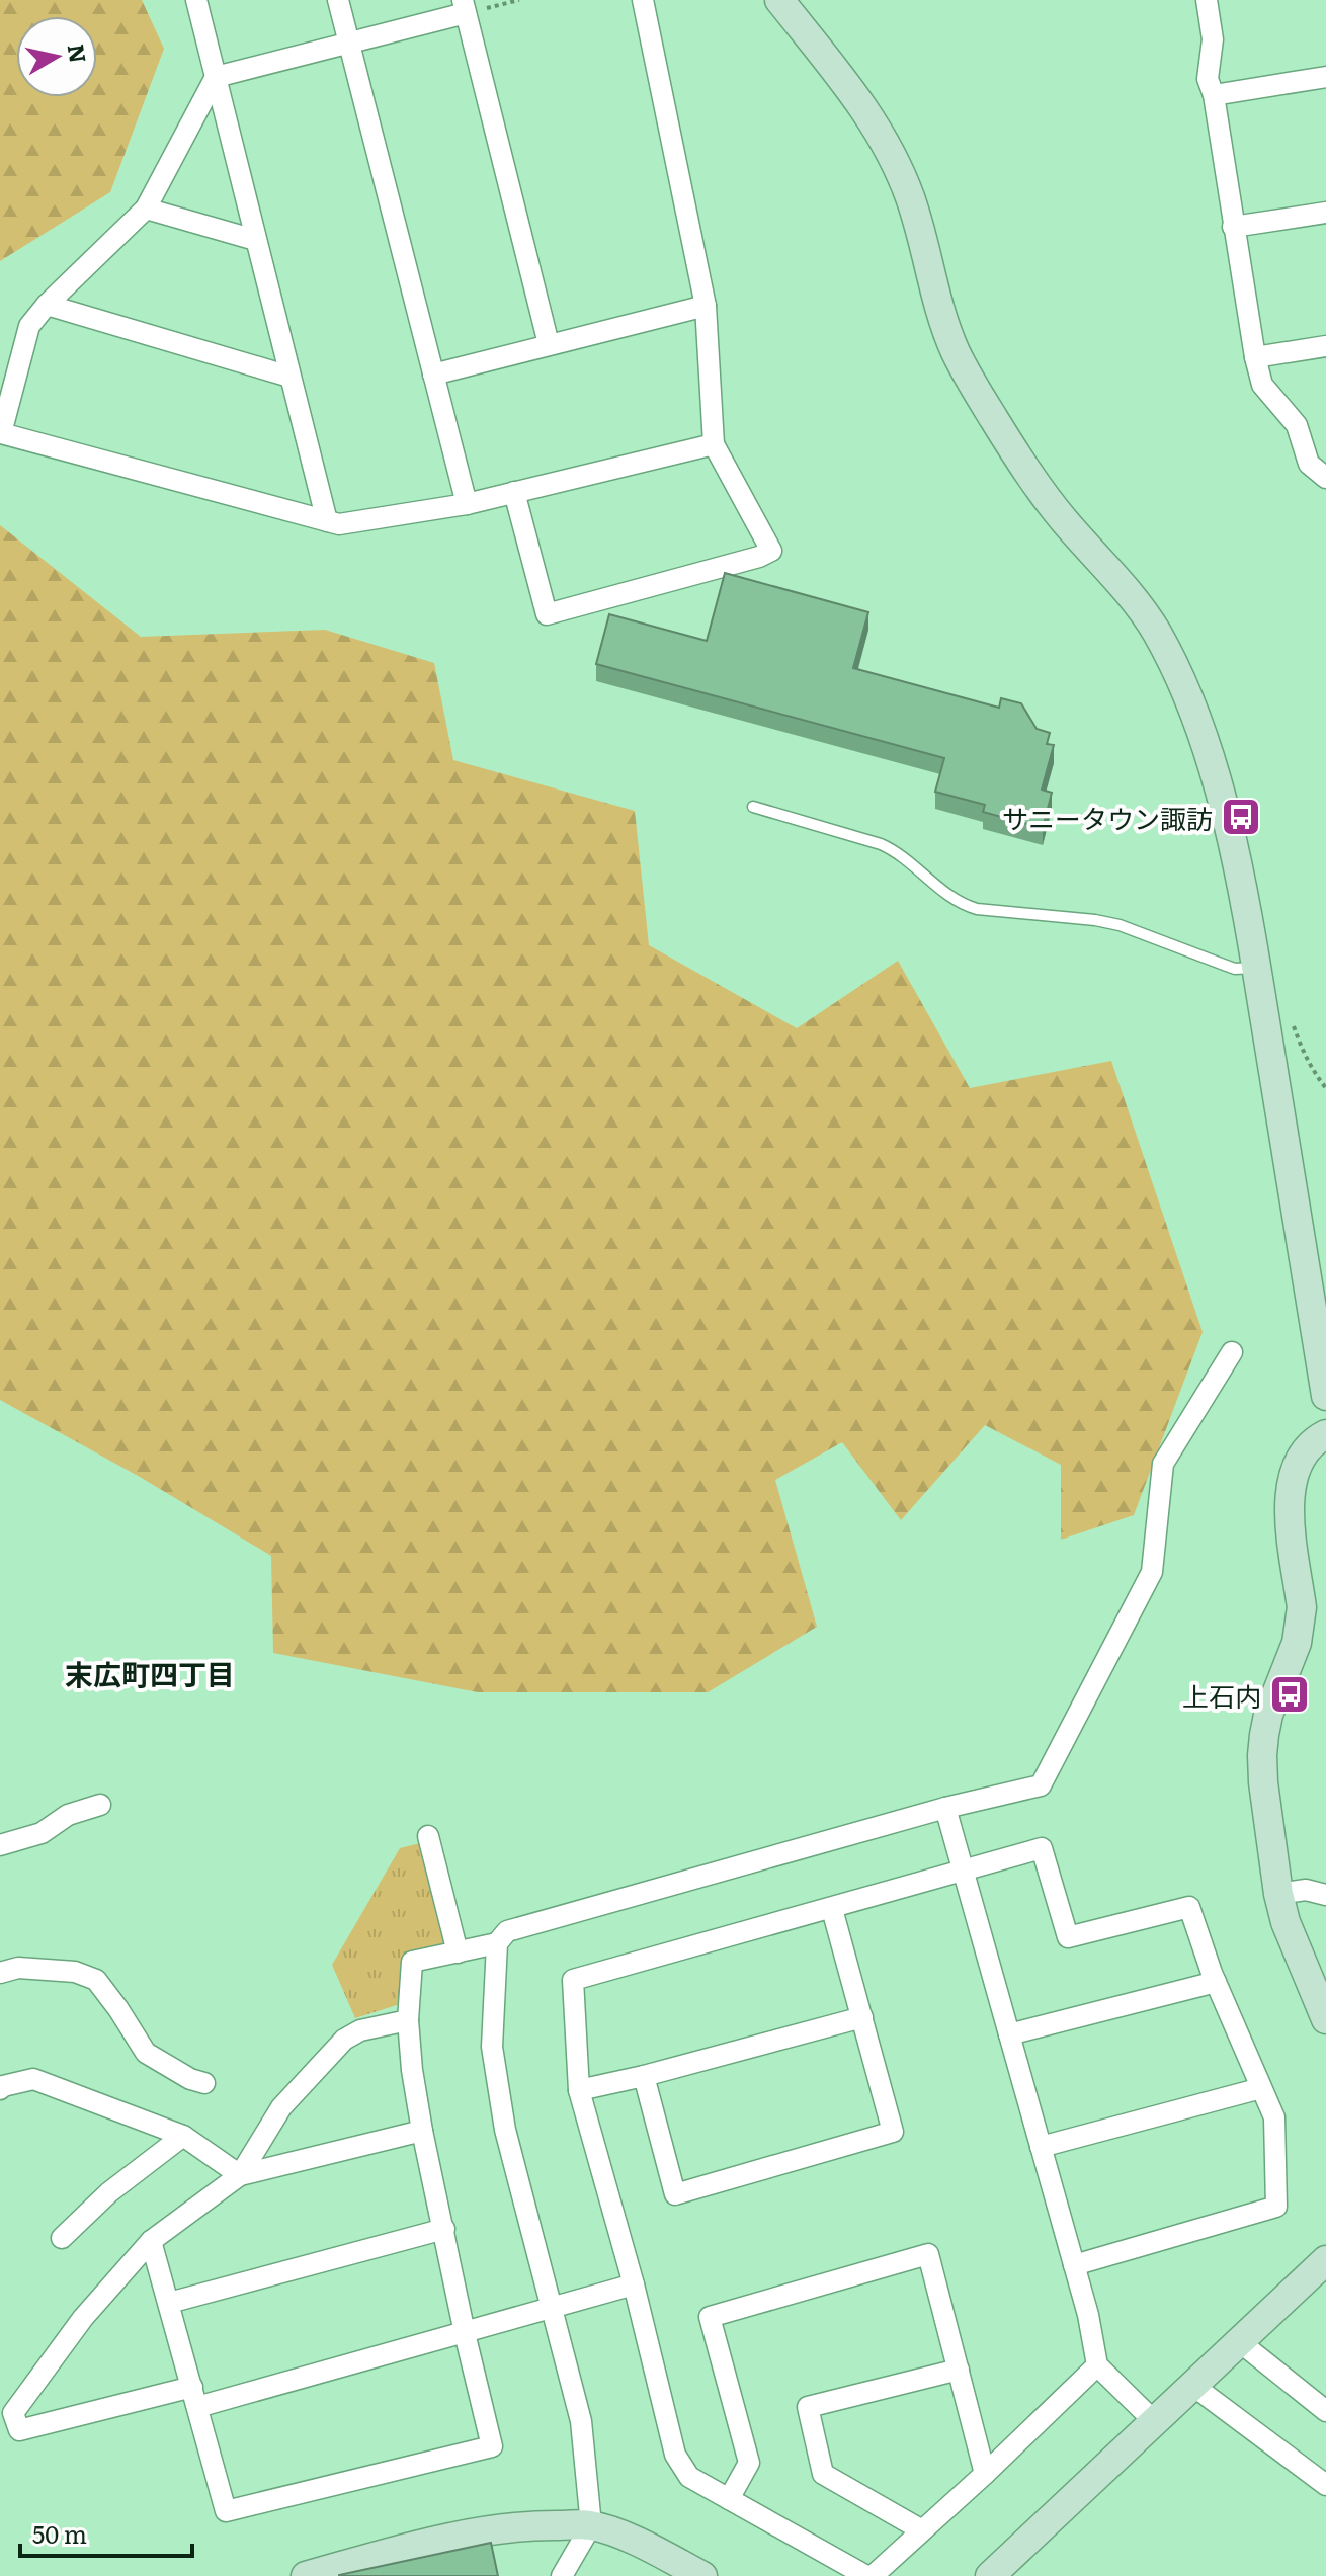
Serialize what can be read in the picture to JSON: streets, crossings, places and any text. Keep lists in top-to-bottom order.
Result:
{
  "districts": ["末広町四丁目"],
  "places": {
    "bus stop": ["サニータウン諏訪", "上石内"]
  },
  "scale_bar": "50 m",
  "north": "right"
}
